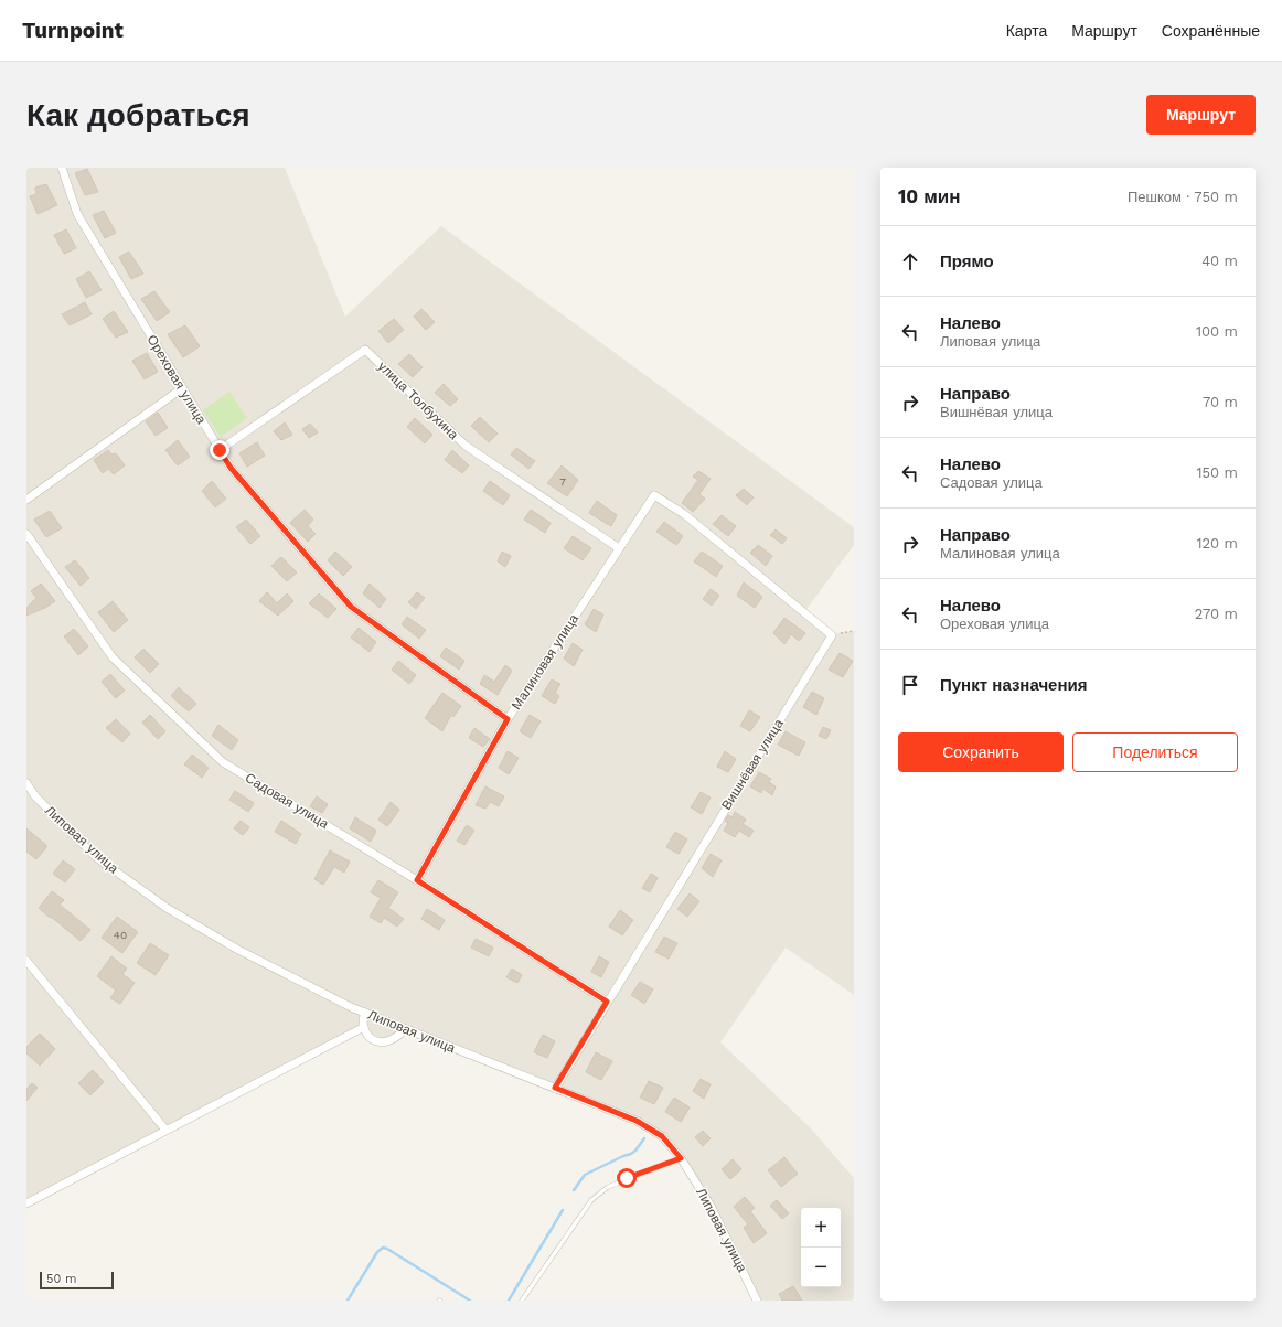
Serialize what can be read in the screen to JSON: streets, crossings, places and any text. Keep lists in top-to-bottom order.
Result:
{
  "streets": {
    "street": [
      "Ореховая улица",
      "улица Толбухина",
      "Малиновая улица",
      "Вишнёвая улица",
      "Садовая улица",
      "Липовая улица"
    ]
  },
  "crossings": [
    ["Ореховая улица", "улица Толбухина"],
    ["Ореховая улица", "Малиновая улица"],
    ["улица Толбухина", "Малиновая улица"],
    ["Малиновая улица", "Вишнёвая улица"],
    ["Малиновая улица", "Садовая улица"],
    ["Вишнёвая улица", "Садовая улица"],
    ["Вишнёвая улица", "Липовая улица"]
  ],
  "house_numbers": ["7", "40"],
  "scale_bar": "50 m",
  "page": {
    "header": "Turnpoint",
    "nav": ["Карта", "Маршрут", "Сохранённые"],
    "buttons": [
      "Маршрут",
      ["Сохранить", "Поделиться"]
    ],
    "title": "Как добраться",
    "heading": ["10 мин", "Пешком · 750 m"],
    "list": [
      ["Прямо", "40 m"],
      ["Налево", "Липовая улица", "100 m"],
      ["Направо", "Вишнёвая улица", "70 m"],
      ["Налево", "Садовая улица", "150 m"],
      ["Направо", "Малиновая улица", "120 m"],
      ["Налево", "Ореховая улица", "270 m"],
      "Пункт назначения"
    ],
    "map_buttons": ["+", "−"],
    "scale": "50 m"
  }
}
